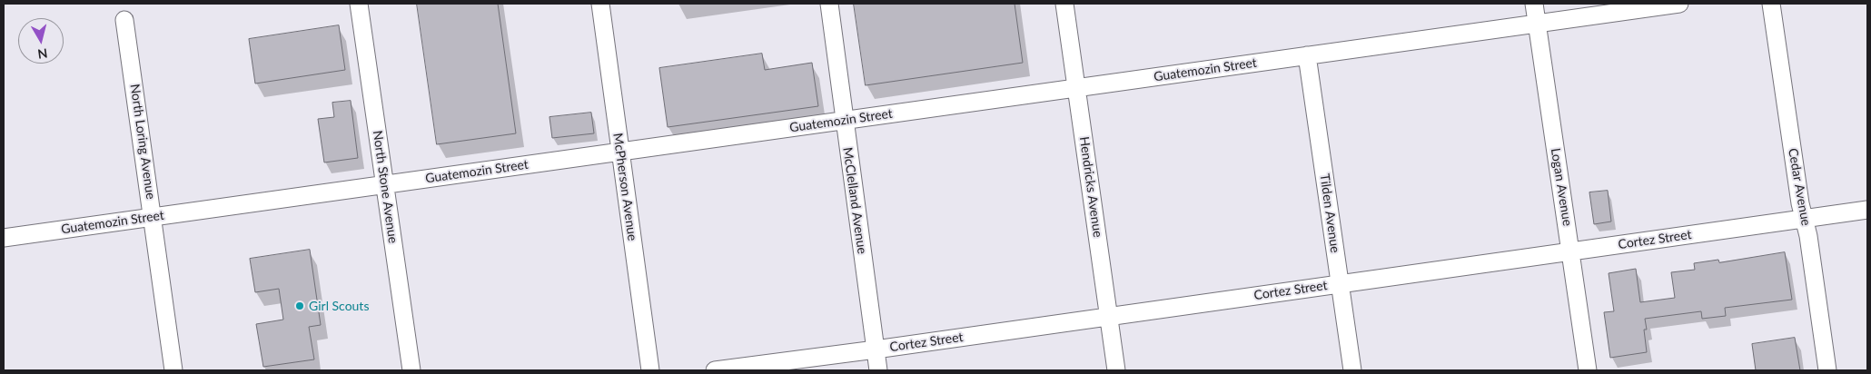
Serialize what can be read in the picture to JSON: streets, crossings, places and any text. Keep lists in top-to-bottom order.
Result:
{
  "streets": {
    "street": [
      "Guatemozin Street",
      "North Loring Avenue",
      "North Stone Avenue",
      "McPherson Avenue",
      "Hendricks Avenue",
      "Logan Avenue",
      "Cedar Avenue",
      "McClelland Avenue",
      "Tilden Avenue",
      "Cortez Street"
    ]
  },
  "crossings": [
    ["Guatemozin Street", "North Loring Avenue"],
    ["Guatemozin Street", "North Stone Avenue"],
    ["Guatemozin Street", "McPherson Avenue"],
    ["Guatemozin Street", "Hendricks Avenue"],
    ["Guatemozin Street", "Logan Avenue"],
    ["Guatemozin Street", "McClelland Avenue"],
    ["Guatemozin Street", "Tilden Avenue"],
    ["Hendricks Avenue", "Cortez Street"],
    ["Logan Avenue", "Cortez Street"],
    ["Cedar Avenue", "Cortez Street"],
    ["McClelland Avenue", "Cortez Street"],
    ["Tilden Avenue", "Cortez Street"]
  ],
  "places": ["Girl Scouts"],
  "north": "bottom"
}
